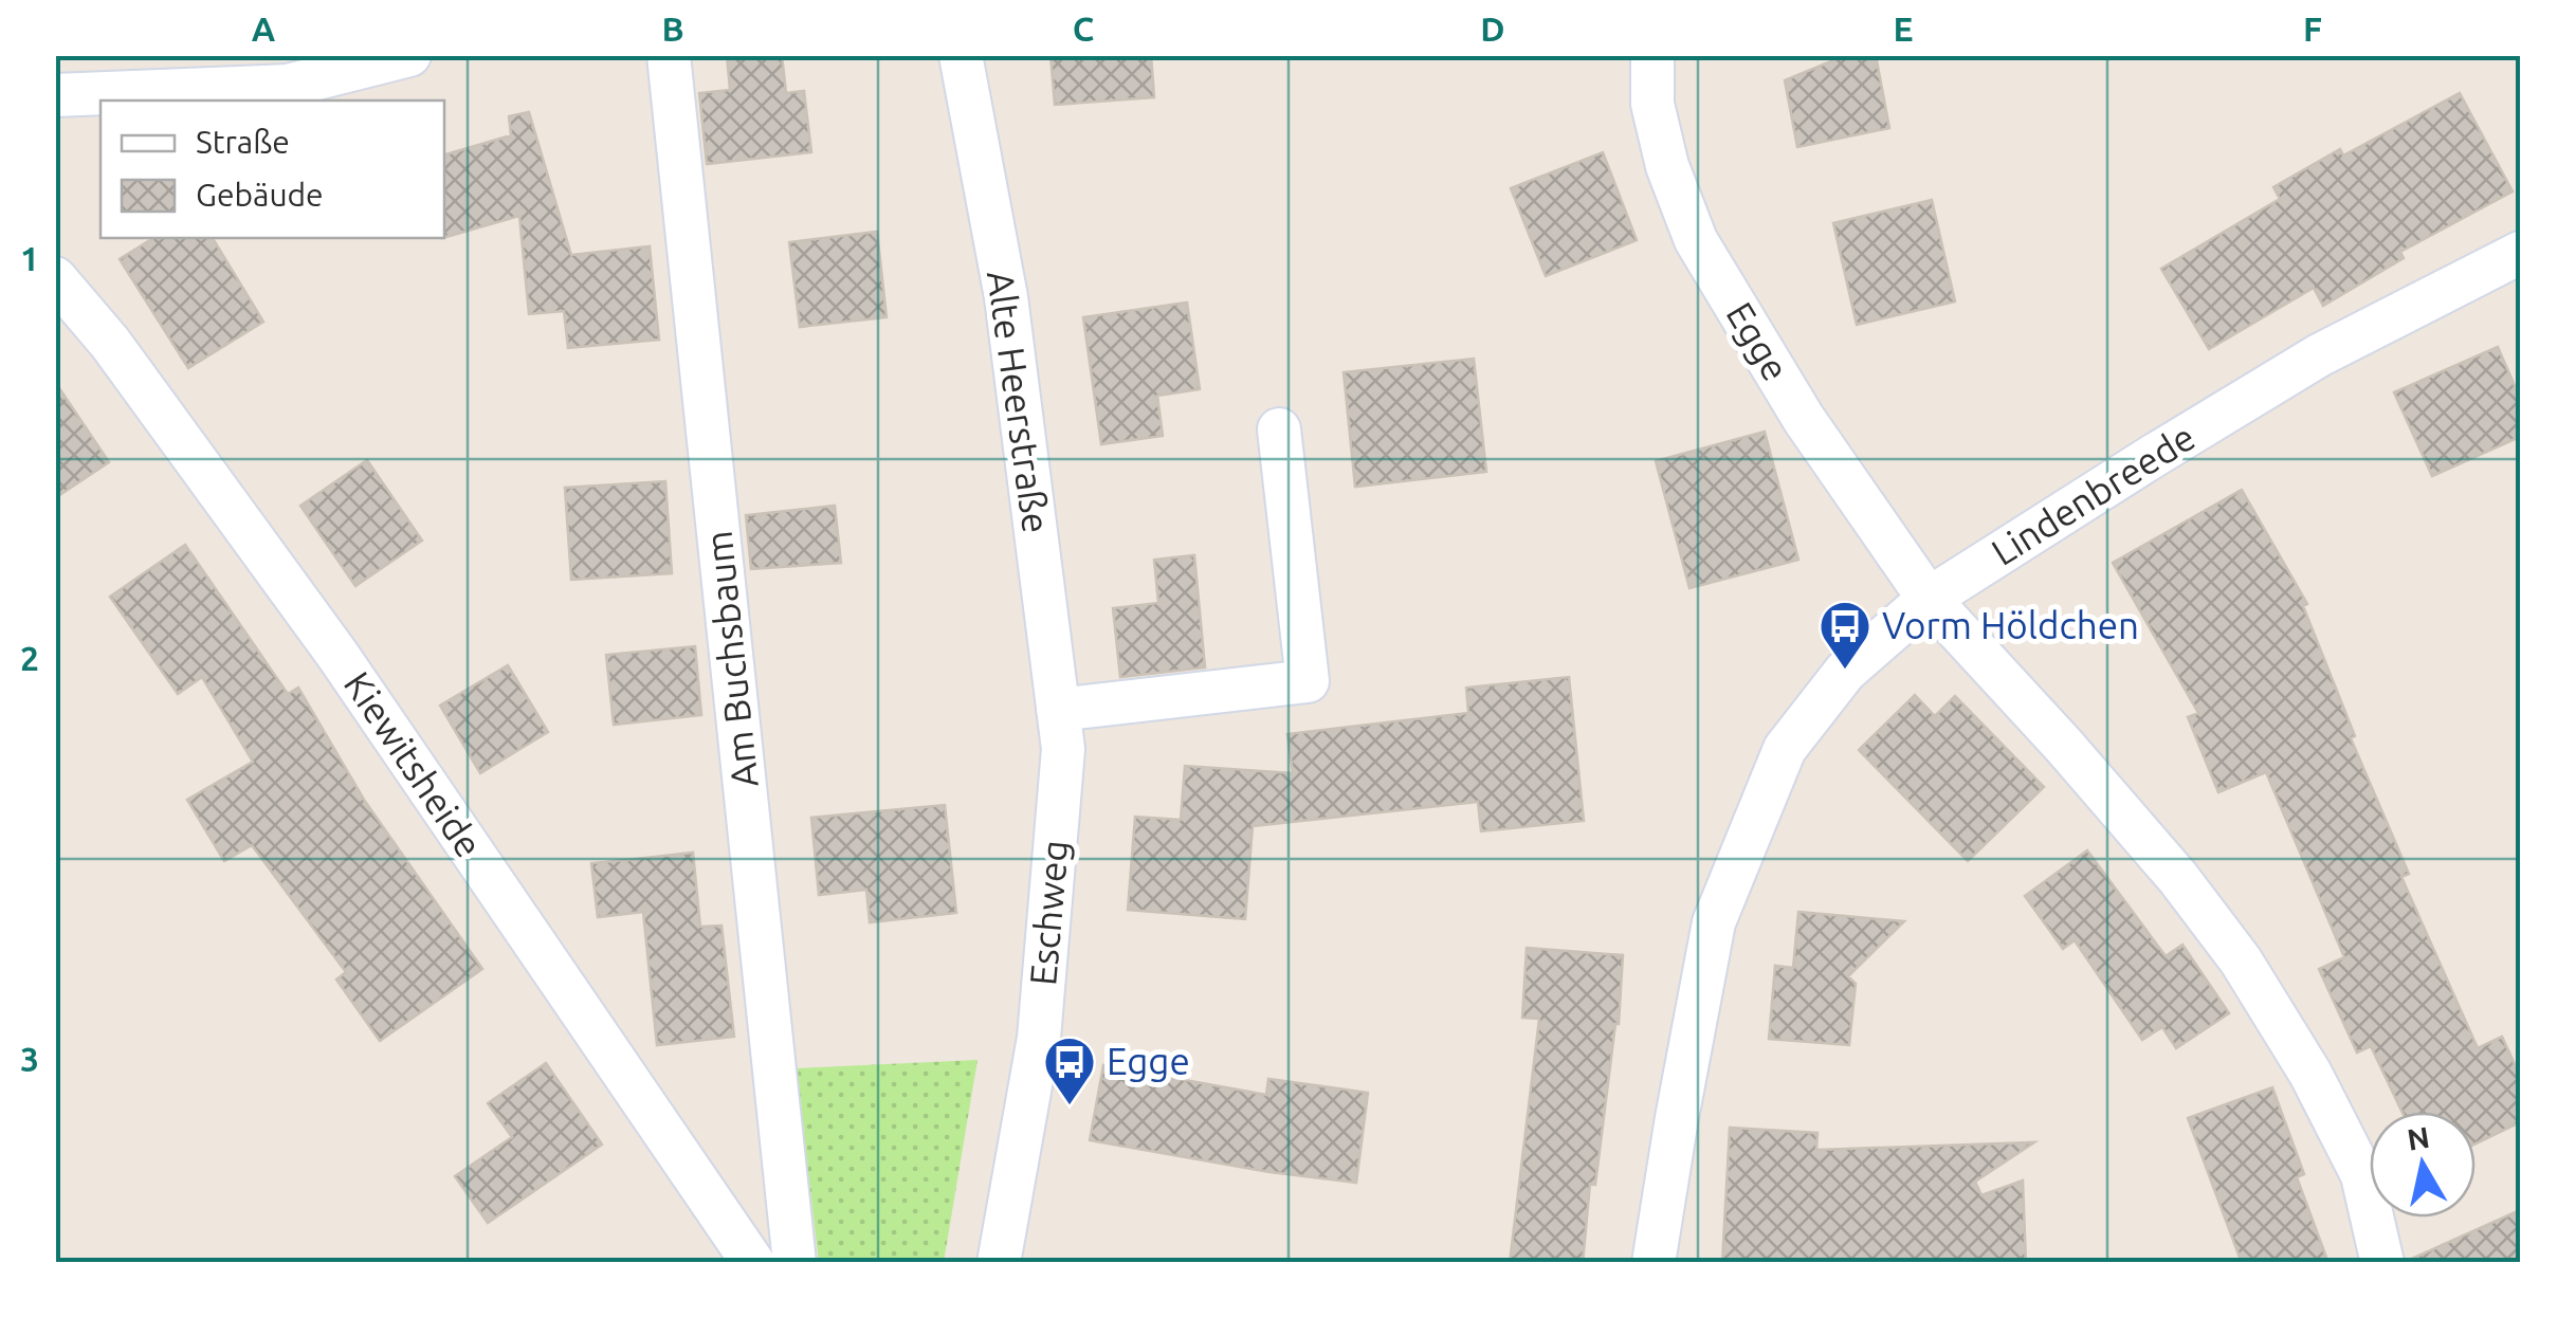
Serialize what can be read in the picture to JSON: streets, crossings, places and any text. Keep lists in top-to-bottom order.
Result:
{
  "streets": {
    "street": [
      "Egge",
      "Alte Heerstraße",
      "Lindenbreede",
      "Am Buchsbaum",
      "Kiewitsheide",
      "Eschweg"
    ]
  },
  "crossings": [
    ["Egge", "Lindenbreede"],
    ["Alte Heerstraße", "Eschweg"]
  ],
  "places": {
    "bus stop": ["Vorm Höldchen", "Egge"]
  },
  "legend": ["Straße", "Gebäude"],
  "north": "top",
  "grid": {
    "columns": [
      "A",
      "B",
      "C",
      "D",
      "E",
      "F"
    ],
    "rows": ["1", "2", "3"]
  }
}
